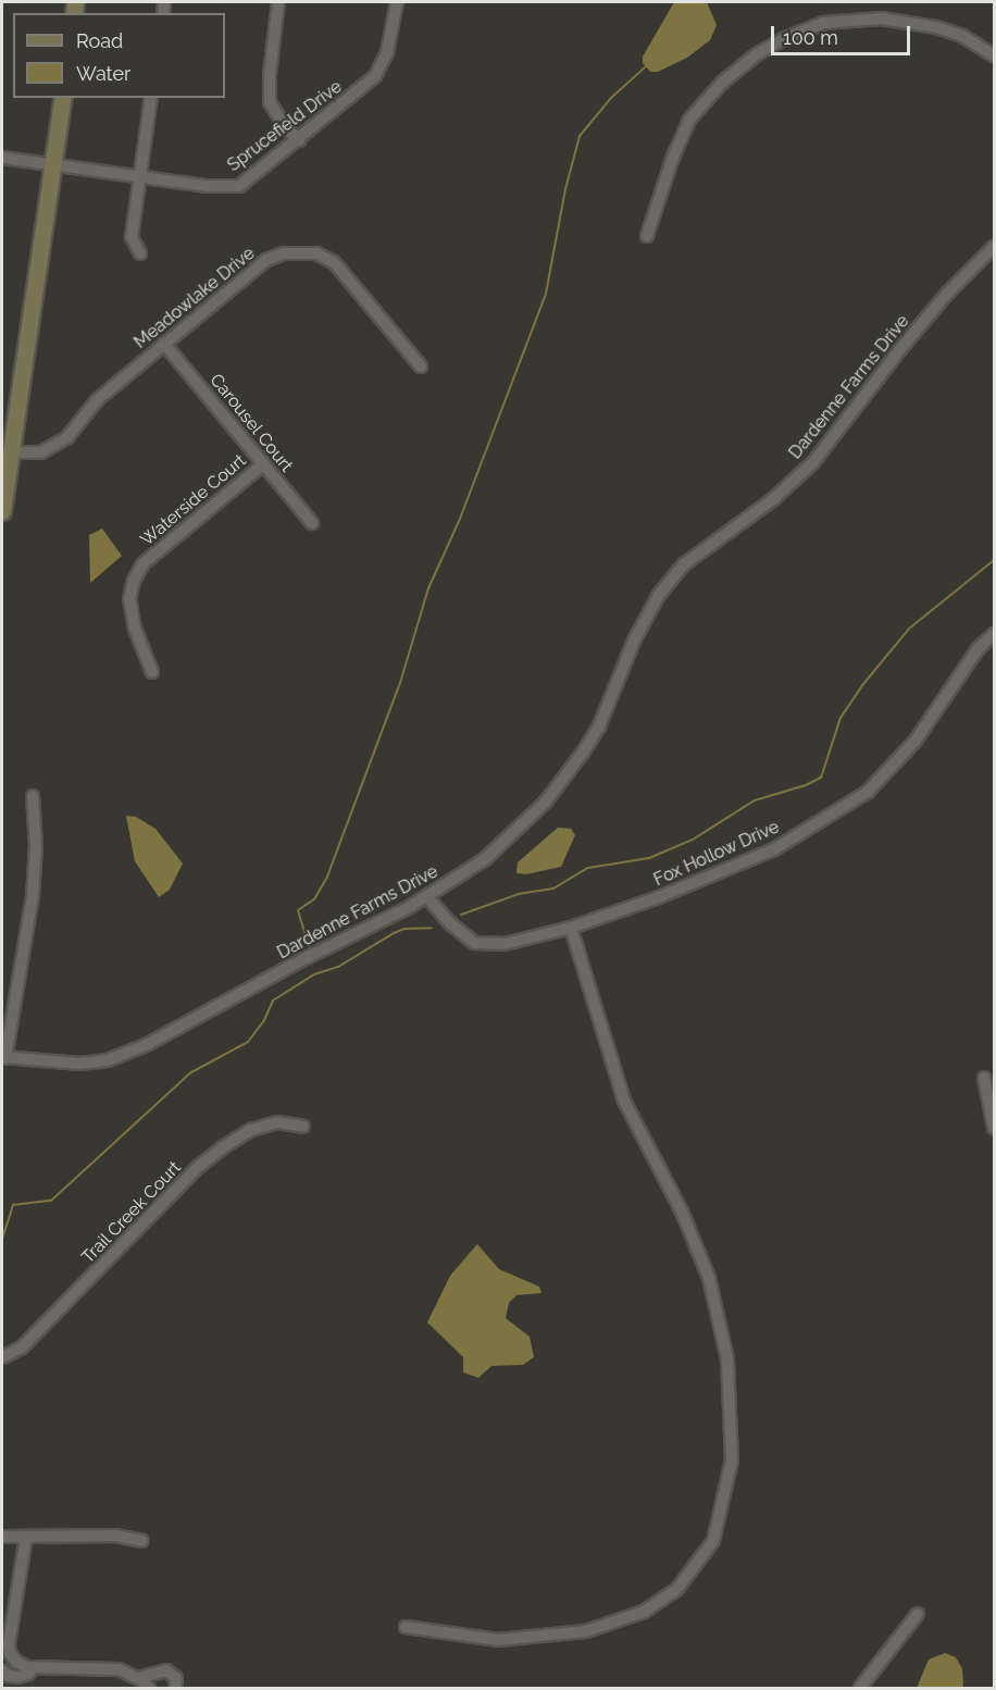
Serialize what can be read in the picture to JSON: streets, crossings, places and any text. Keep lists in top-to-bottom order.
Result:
{
  "streets": {
    "street": [
      "Sprucefield Drive",
      "Meadowlake Drive",
      "Dardenne Farms Drive",
      "Carousel Court",
      "Waterside Court",
      "Fox Hollow Drive",
      "Trail Creek Court"
    ]
  },
  "crossings": [
    ["Meadowlake Drive", "Carousel Court"],
    ["Dardenne Farms Drive", "Fox Hollow Drive"],
    ["Carousel Court", "Waterside Court"]
  ],
  "legend": ["Road", "Water"],
  "scale_bar": "100 m"
}
